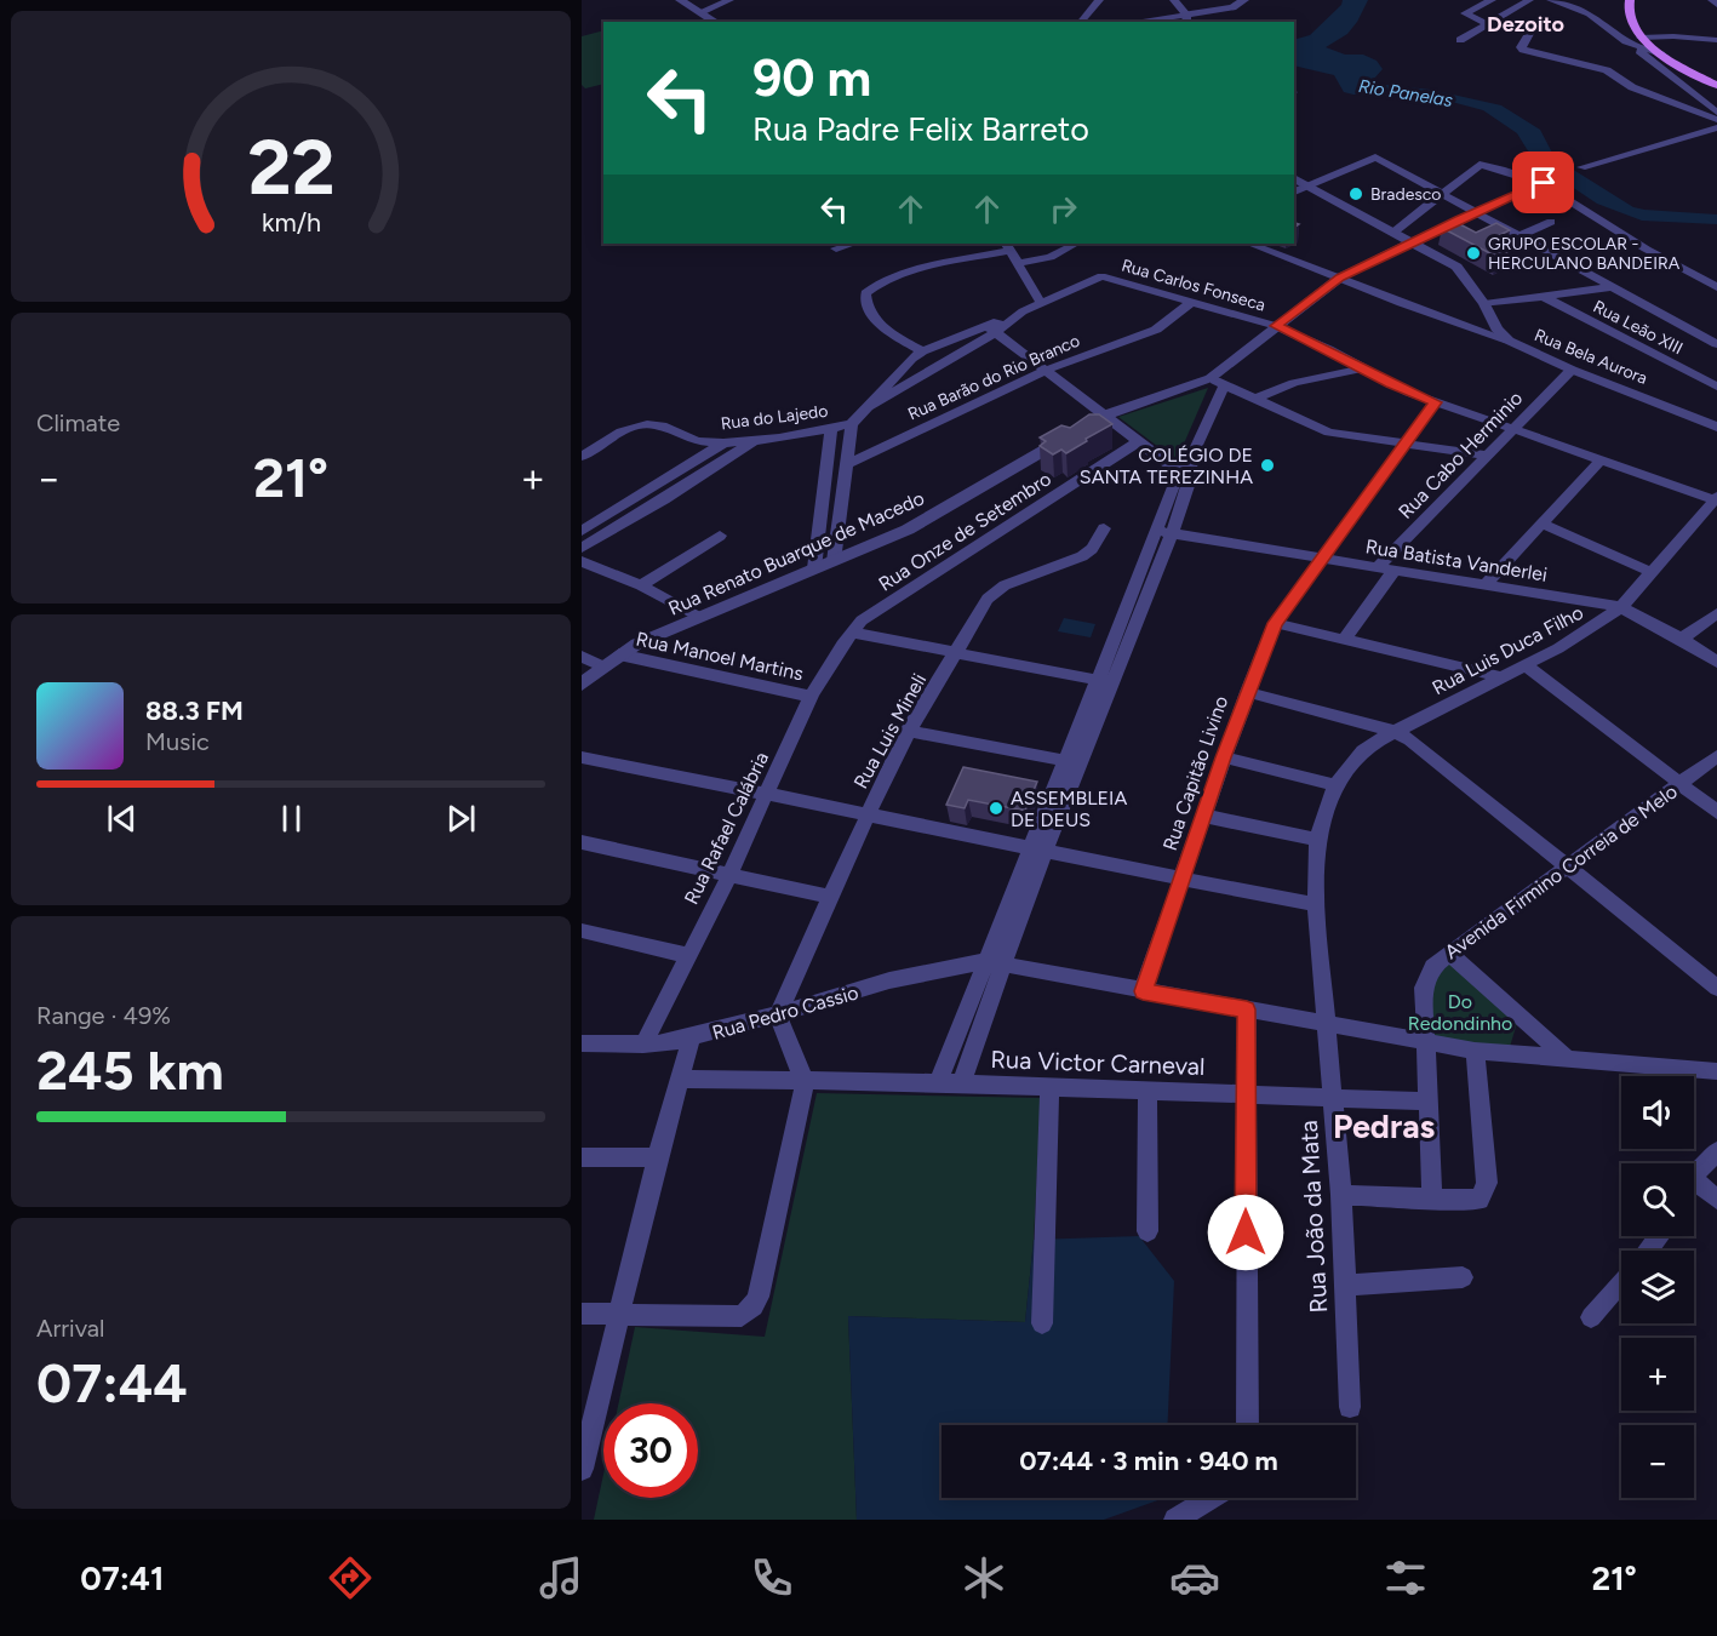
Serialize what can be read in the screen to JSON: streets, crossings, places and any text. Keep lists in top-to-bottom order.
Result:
{
  "streets": {
    "street": [
      "Rua Carlos Fonseca",
      "Rua Leão XIII",
      "Rua Bela Aurora",
      "Rua Barão do Rio Branco",
      "Rua do Lajedo",
      "Rua Cabo Herminio",
      "Rua Onze de Setembro",
      "Rua Renato Buarque de Macedo",
      "Rua Batista Vanderlei",
      "Rua Luis Duca Filho",
      "Rua Manoel Martins",
      "Rua Luis Mineli",
      "Rua Capitão Livino",
      "Rua Rafael Calábria",
      "Avenida Firmino Correia de Melo",
      "Rua Pedro Cassio",
      "Rua Victor Carneval",
      "Rua João da Mata"
    ]
  },
  "crossings": [
    ["Rua Carlos Fonseca", "Rua Barão do Rio Branco"],
    ["Rua Carlos Fonseca", "Rua Cabo Herminio"],
    ["Rua Carlos Fonseca", "Rua Renato Buarque de Macedo"],
    ["Rua Carlos Fonseca", "Rua Luis Duca Filho"],
    ["Rua Carlos Fonseca", "Rua Capitão Livino"],
    ["Rua Bela Aurora", "Rua Cabo Herminio"],
    ["Rua Bela Aurora", "Rua Renato Buarque de Macedo"],
    ["Rua Cabo Herminio", "Rua Batista Vanderlei"],
    ["Rua Onze de Setembro", "Rua Rafael Calábria"],
    ["Rua Renato Buarque de Macedo", "Rua Manoel Martins"],
    ["Rua Batista Vanderlei", "Rua Luis Duca Filho"],
    ["Rua Batista Vanderlei", "Rua Capitão Livino"],
    ["Rua Luis Duca Filho", "Rua João da Mata"],
    ["Rua Manoel Martins", "Rua Rafael Calábria"],
    ["Rua Luis Mineli", "Rua Pedro Cassio"],
    ["Rua Rafael Calábria", "Rua Pedro Cassio"],
    ["Avenida Firmino Correia de Melo", "Rua Victor Carneval"],
    ["Rua Victor Carneval", "Rua João da Mata"]
  ],
  "districts": ["Dezoito", "Pedras"],
  "water": ["Rio Panelas"],
  "parks": ["Do Redondinho"],
  "places": [
    "Bradesco",
    "GRUPO ESCOLAR - HERCULANO BANDEIRA",
    "COLÉGIO DE SANTA TEREZINHA",
    "ASSEMBLEIA DE DEUS"
  ],
  "page": {
    "turn": ["90 m", "Rua Padre Felix Barreto"],
    "tile": [
      "Climate",
      ["Range · 49%", "245 km"],
      ["Arrival", "07:44"]
    ],
    "heat": ["−", "21°", "+"],
    "song": ["88.3 FM", "Music"],
    "map_buttons": ["+", "−"],
    "limit": "30",
    "trip": "07:44 · 3 min · 940 m",
    "tabs": ["07:41", "21°"],
    "gauge": ["22", "km/h"]
  }
}
